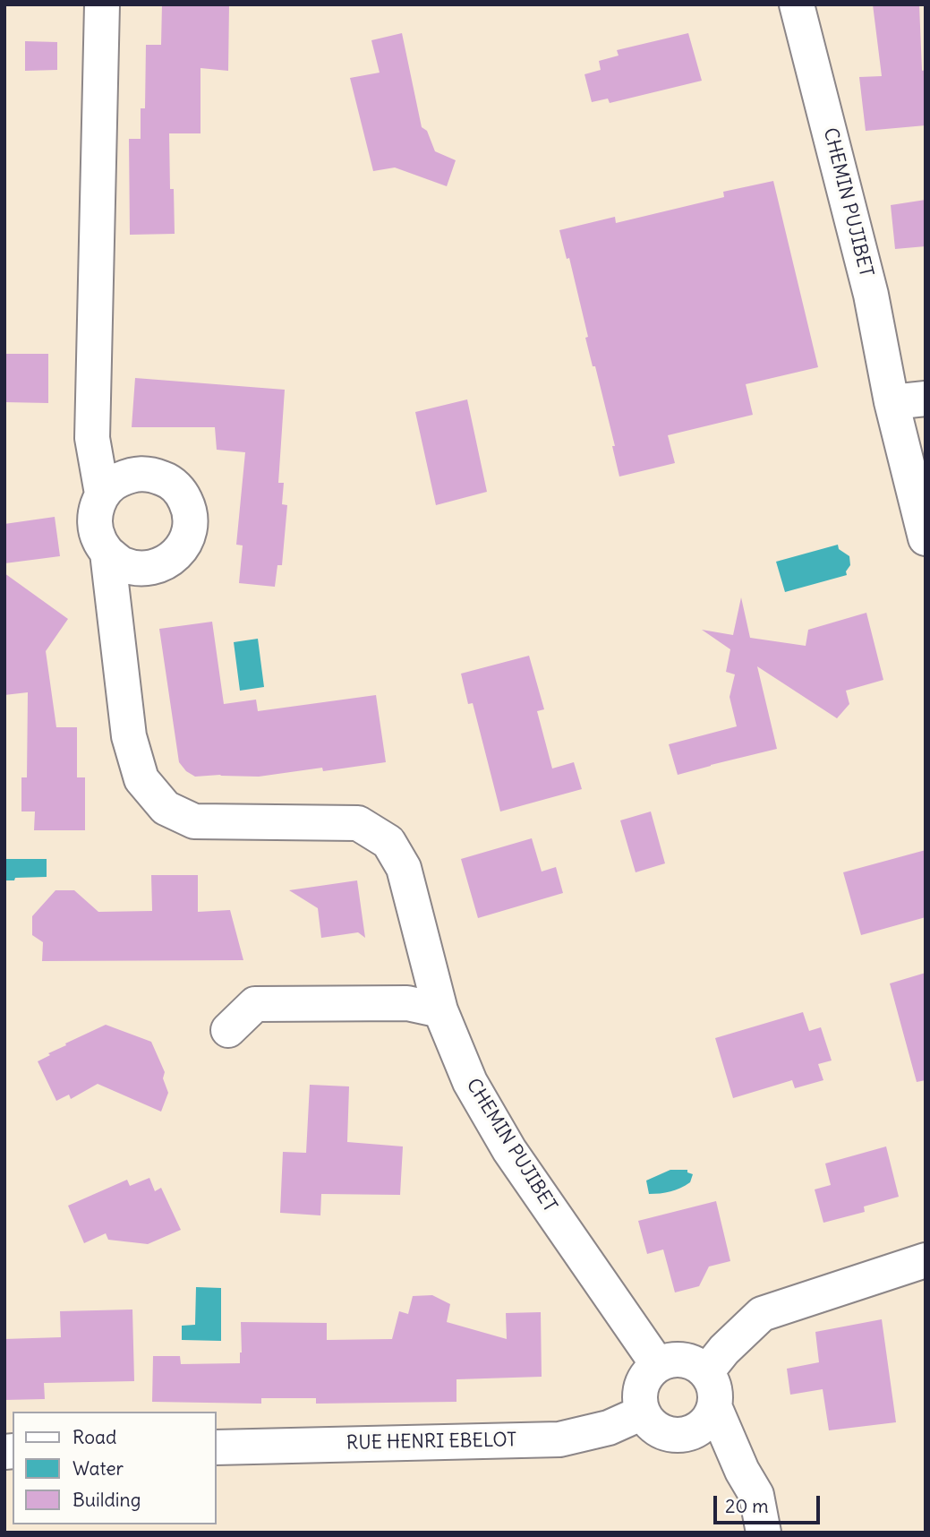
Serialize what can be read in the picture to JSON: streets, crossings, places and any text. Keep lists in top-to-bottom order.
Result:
{
  "streets": {
    "street": ["CHEMIN PUJIBET", "RUE HENRI EBELOT"]
  },
  "crossings": [
    ["CHEMIN PUJIBET", "RUE HENRI EBELOT"]
  ],
  "legend": ["Road", "Water", "Building"],
  "scale_bar": "20 m"
}
